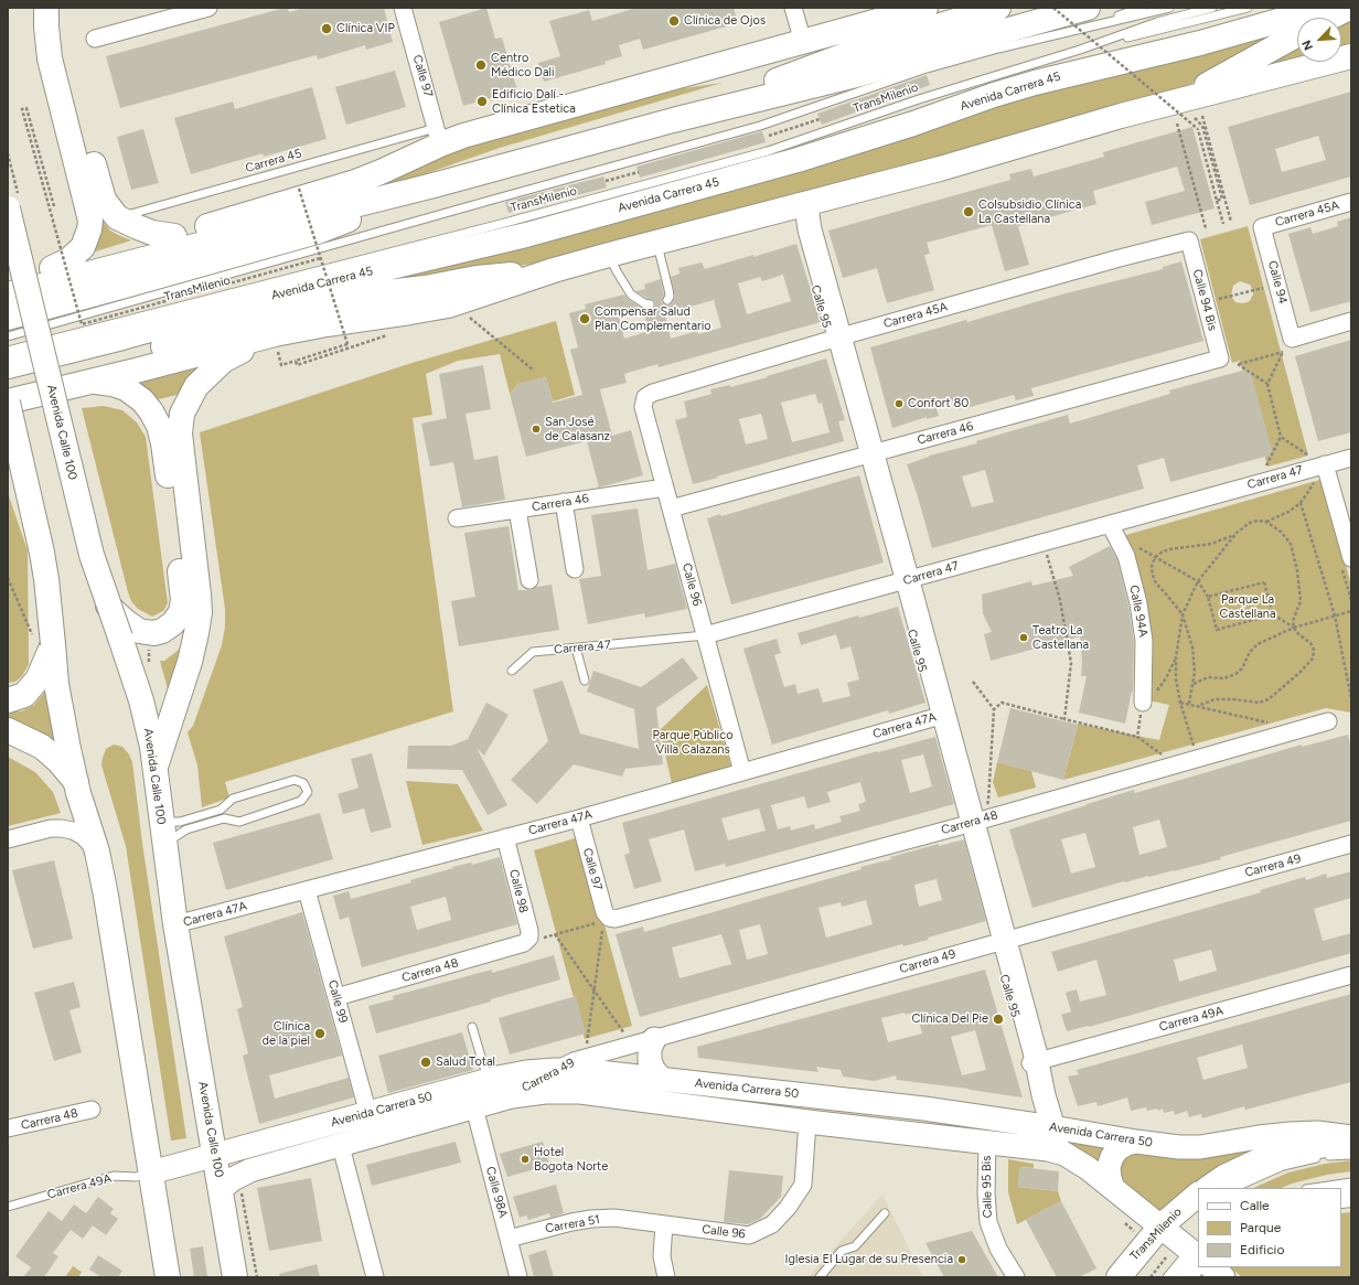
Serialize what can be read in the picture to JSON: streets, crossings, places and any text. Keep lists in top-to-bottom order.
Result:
{
  "streets": {
    "main road": ["Avenida Carrera 45", "Avenida Calle 100"],
    "street": [
      "Calle 97",
      "Carrera 45A",
      "Calle 94",
      "Calle 94 Bis",
      "Calle 95",
      "Carrera 46",
      "Carrera 47",
      "Calle 96",
      "Calle 94A",
      "Carrera 47A",
      "Carrera 48",
      "Carrera 49",
      "Calle 98",
      "Calle 99",
      "Carrera 49A",
      "Avenida Carrera 50",
      "Calle 95 Bis",
      "Calle 98A",
      "Carrera 51"
    ],
    "lane": ["TransMilenio", "Carrera 45"]
  },
  "crossings": [
    ["Calle 97", "Carrera 45"],
    ["Calle 97", "Carrera 47A"],
    ["Calle 97", "Carrera 48"],
    ["Avenida Carrera 45", "Calle 95"],
    ["Carrera 45A", "Calle 94"],
    ["Carrera 45A", "Calle 94 Bis"],
    ["Carrera 45A", "Calle 95"],
    ["Carrera 45A", "Calle 96"],
    ["Calle 94 Bis", "Carrera 46"],
    ["Calle 95", "Carrera 46"],
    ["Calle 95", "Carrera 47"],
    ["Calle 95", "Carrera 47A"],
    ["Calle 95", "Carrera 48"],
    ["Calle 95", "Carrera 49"],
    ["Calle 95", "Carrera 49A"],
    ["Calle 95", "Avenida Carrera 50"],
    ["Avenida Calle 100", "Carrera 47A"],
    ["Avenida Calle 100", "Avenida Carrera 50"],
    ["Carrera 46", "Calle 96"],
    ["Carrera 47", "Calle 96"],
    ["Carrera 47", "Calle 94A"],
    ["Calle 96", "Carrera 47A"],
    ["Calle 96", "Avenida Carrera 50"],
    ["Calle 96", "Carrera 51"],
    ["Carrera 47A", "Calle 98"],
    ["Carrera 47A", "Calle 99"],
    ["Carrera 48", "Calle 98"],
    ["Carrera 48", "Calle 99"],
    ["Carrera 49", "Avenida Carrera 50"],
    ["Calle 99", "Avenida Carrera 50"],
    ["Carrera 49A", "Avenida Carrera 50"],
    ["Avenida Carrera 50", "Calle 95 Bis"],
    ["Avenida Carrera 50", "Calle 98A"],
    ["Calle 98A", "Carrera 51"]
  ],
  "parks": ["Parque La Castellana", "Parque Público Villa Calazans"],
  "places": [
    "Clínica de Ojos",
    "Clínica VIP",
    "Centro Médico Dali",
    "Edificio Dalí - Clínica Estetica",
    "Colsubsidio Clínica La Castellana",
    "Compensar Salud Plan Complementario",
    "Confort 80",
    "San José de Calasanz",
    "Teatro La Castellana",
    "Clínica Del Pie",
    "Clínica de la piel",
    "Salud Total",
    "Hotel Bogota Norte",
    "Iglesia El Lugar de su Presencia"
  ],
  "legend": ["Calle", "Parque", "Edificio"],
  "north": "bottom left"
}
